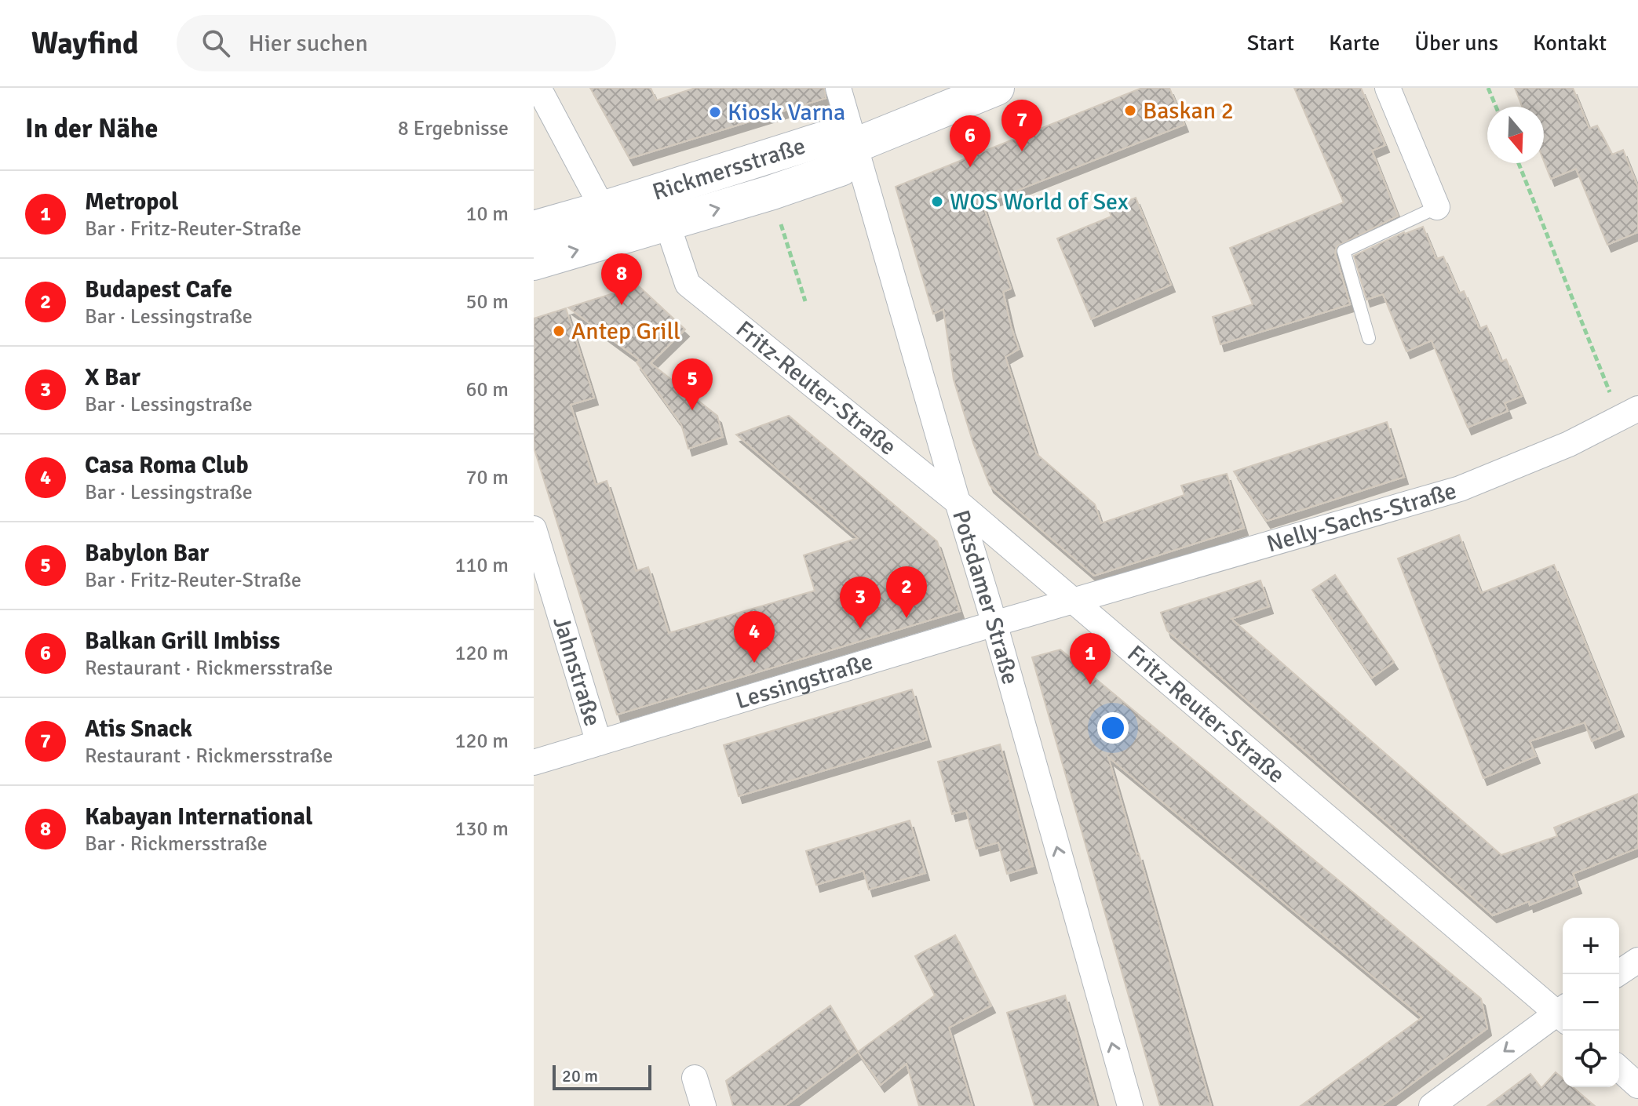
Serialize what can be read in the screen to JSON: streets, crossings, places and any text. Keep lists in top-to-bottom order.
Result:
{
  "streets": {
    "main road": ["Rickmersstraße"],
    "street": [
      "Fritz-Reuter-Straße",
      "Nelly-Sachs-Straße",
      "Potsdamer Straße",
      "Jahnstraße",
      "Lessingstraße"
    ]
  },
  "crossings": [
    ["Rickmersstraße", "Fritz-Reuter-Straße"],
    ["Rickmersstraße", "Potsdamer Straße"],
    ["Fritz-Reuter-Straße", "Nelly-Sachs-Straße"],
    ["Fritz-Reuter-Straße", "Potsdamer Straße"],
    ["Fritz-Reuter-Straße", "Lessingstraße"],
    ["Nelly-Sachs-Straße", "Lessingstraße"],
    ["Potsdamer Straße", "Lessingstraße"],
    ["Jahnstraße", "Lessingstraße"]
  ],
  "one_way": ["Potsdamer Straße"],
  "places": [
    "Baskan 2",
    "Kiosk Varna",
    "WOS World of Sex",
    "Antep Grill"
  ],
  "scale_bar": "20 m",
  "north": "bottom",
  "page": {
    "header": "Wayfind",
    "search": "Hier suchen",
    "nav": [
      "Start",
      "Karte",
      "Über uns",
      "Kontakt"
    ],
    "heading": ["In der Nähe", "8 Ergebnisse"],
    "pins": [
      "7",
      "6",
      "8",
      "5",
      "2",
      "3",
      "4",
      "1"
    ],
    "list": [
      {
        "mark": "1",
        "name": "Metropol",
        "note": "Bar · Fritz-Reuter-Straße",
        "value": "10 m"
      },
      {
        "mark": "2",
        "name": "Budapest Cafe",
        "note": "Bar · Lessingstraße",
        "value": "50 m"
      },
      {
        "mark": "3",
        "name": "X Bar",
        "note": "Bar · Lessingstraße",
        "value": "60 m"
      },
      {
        "mark": "4",
        "name": "Casa Roma Club",
        "note": "Bar · Lessingstraße",
        "value": "70 m"
      },
      {
        "mark": "5",
        "name": "Babylon Bar",
        "note": "Bar · Fritz-Reuter-Straße",
        "value": "110 m"
      },
      {
        "mark": "6",
        "name": "Balkan Grill Imbiss",
        "note": "Restaurant · Rickmersstraße",
        "value": "120 m"
      },
      {
        "mark": "7",
        "name": "Atis Snack",
        "note": "Restaurant · Rickmersstraße",
        "value": "120 m"
      },
      {
        "mark": "8",
        "name": "Kabayan International",
        "note": "Bar · Rickmersstraße",
        "value": "130 m"
      }
    ],
    "map_buttons": ["+", "−"],
    "scale": "20 m"
  }
}
